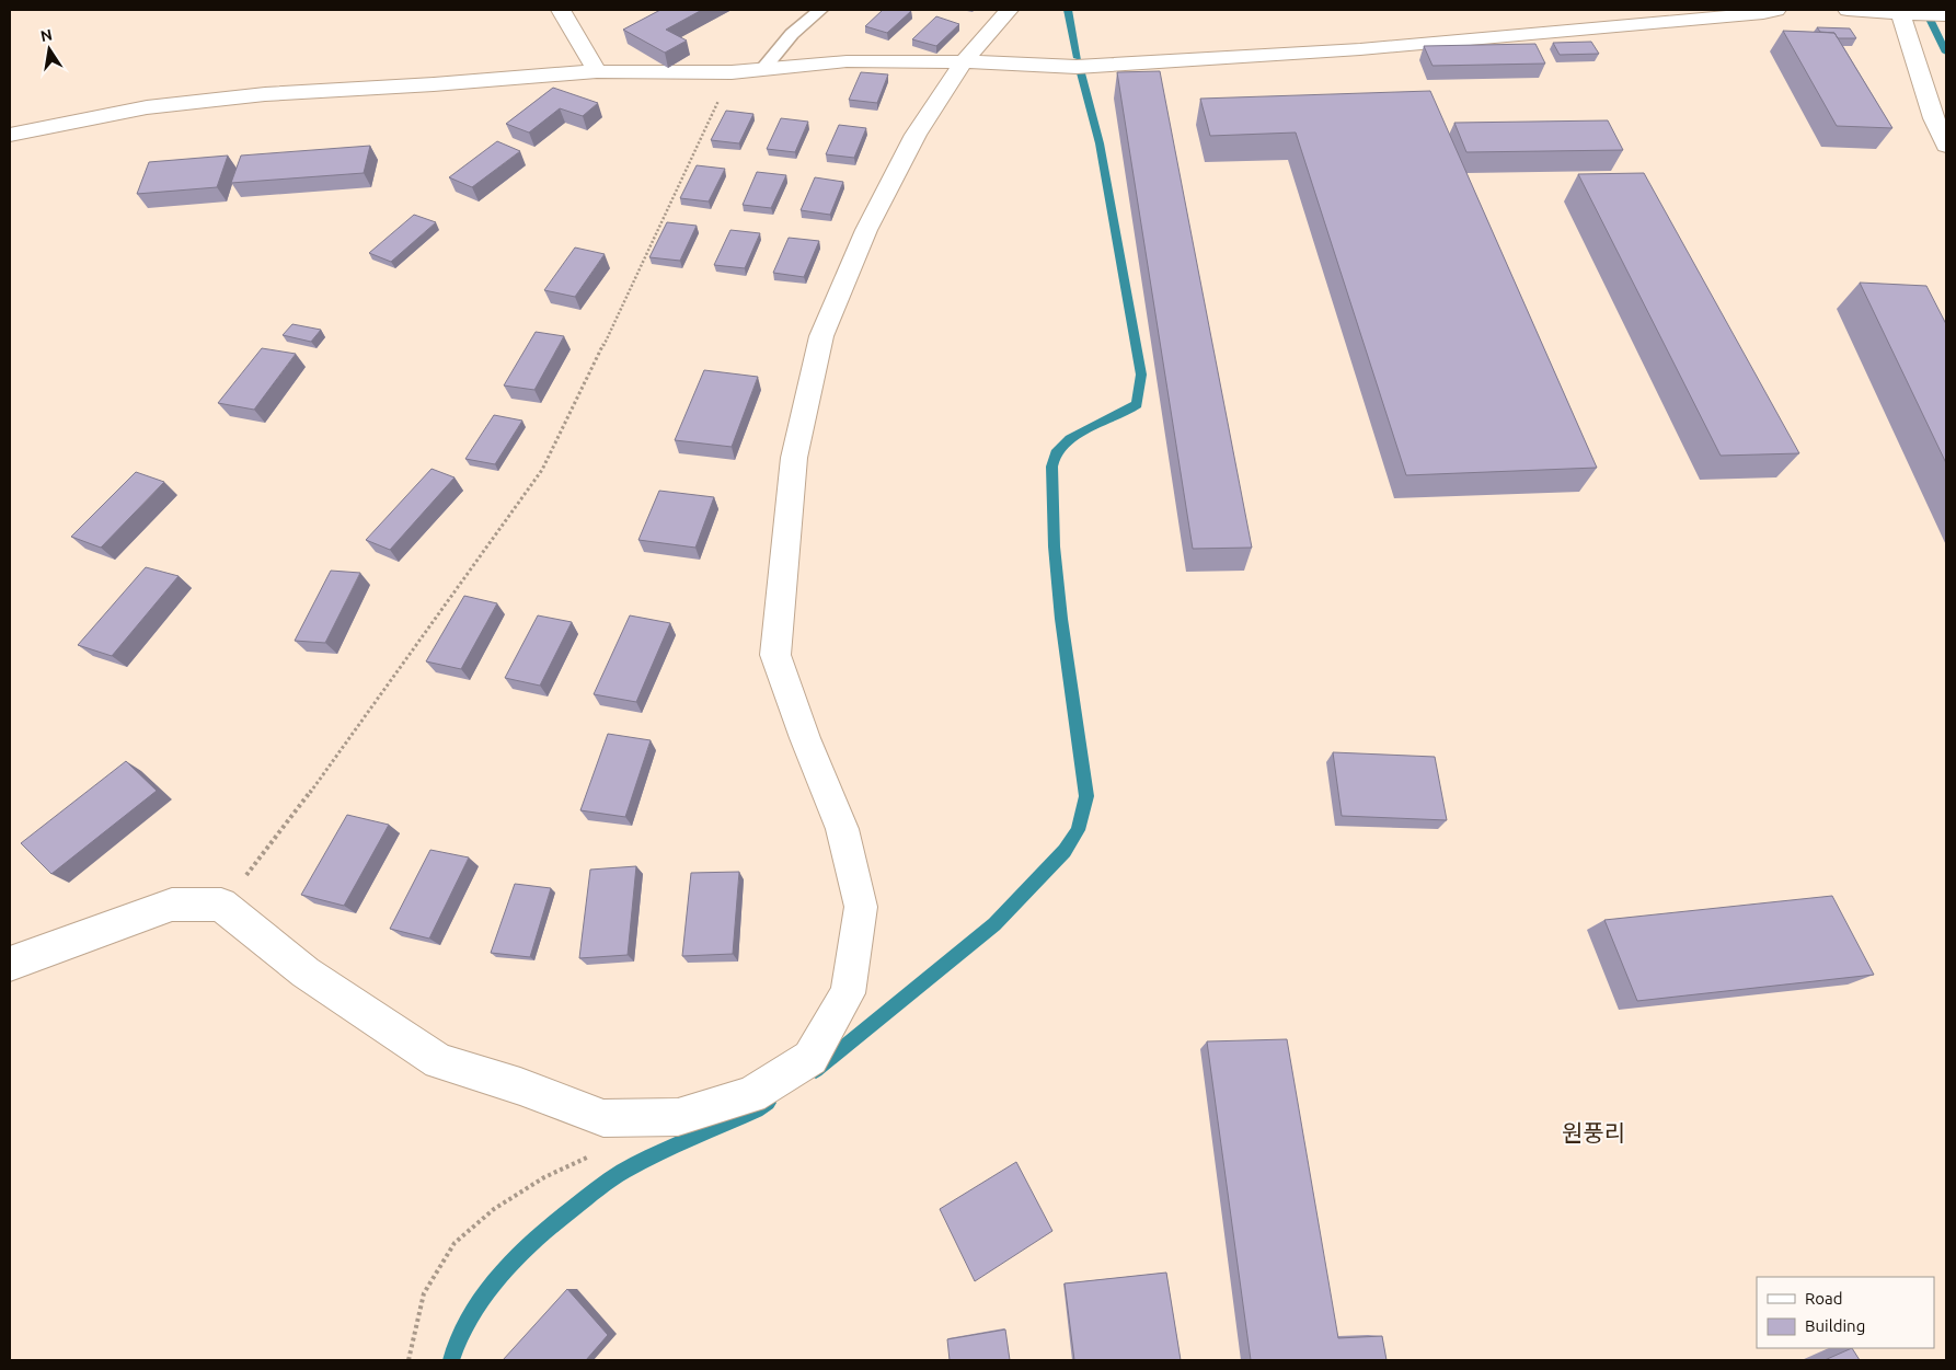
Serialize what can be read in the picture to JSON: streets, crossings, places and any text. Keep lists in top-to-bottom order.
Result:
{
  "districts": ["원풍리"],
  "legend": ["Road", "Building"],
  "north": "top"
}
